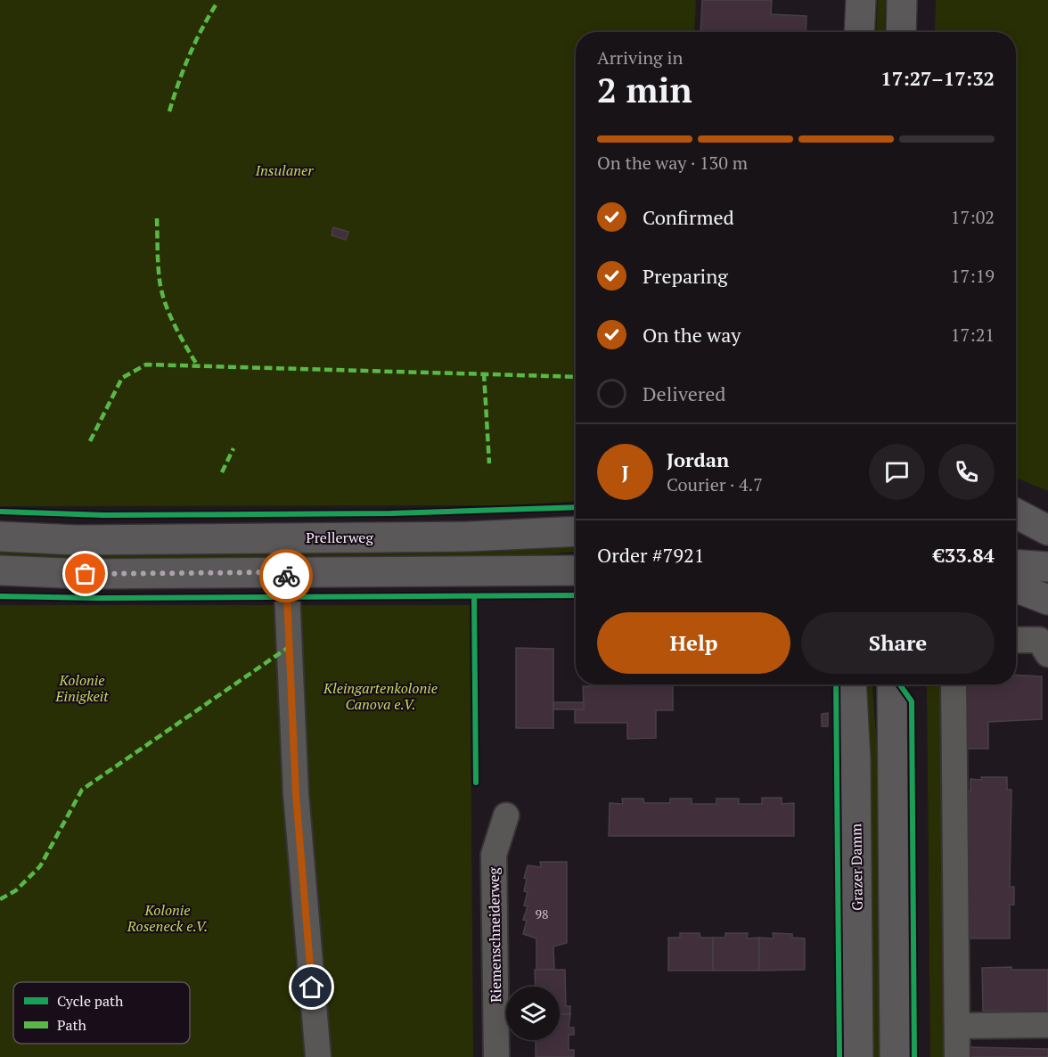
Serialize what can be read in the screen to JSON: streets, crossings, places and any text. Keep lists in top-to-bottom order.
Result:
{
  "streets": {
    "main road": ["Prellerweg", "Grazer Damm"],
    "street": ["Riemenschneiderweg"]
  },
  "parks": [
    "Insulaner",
    "Kolonie Einigkeit",
    "Kleingartenkolonie Canova e.V.",
    "Kolonie Roseneck e.V."
  ],
  "house_numbers": ["98"],
  "legend": ["Cycle path", "Path"],
  "page": {
    "heading": ["2 min", "Arriving in", "17:27–17:32"],
    "panel": [
      "Jordan",
      "Courier · 4.7",
      "Order #7921",
      "€33.84"
    ],
    "bar": "On the way · 130 m",
    "list": [
      ["Confirmed", "17:02"],
      ["Preparing", "17:19"],
      ["On the way", "17:21"],
      "Delivered"
    ],
    "round": "J",
    "buttons": ["Help", "Share"]
  }
}
